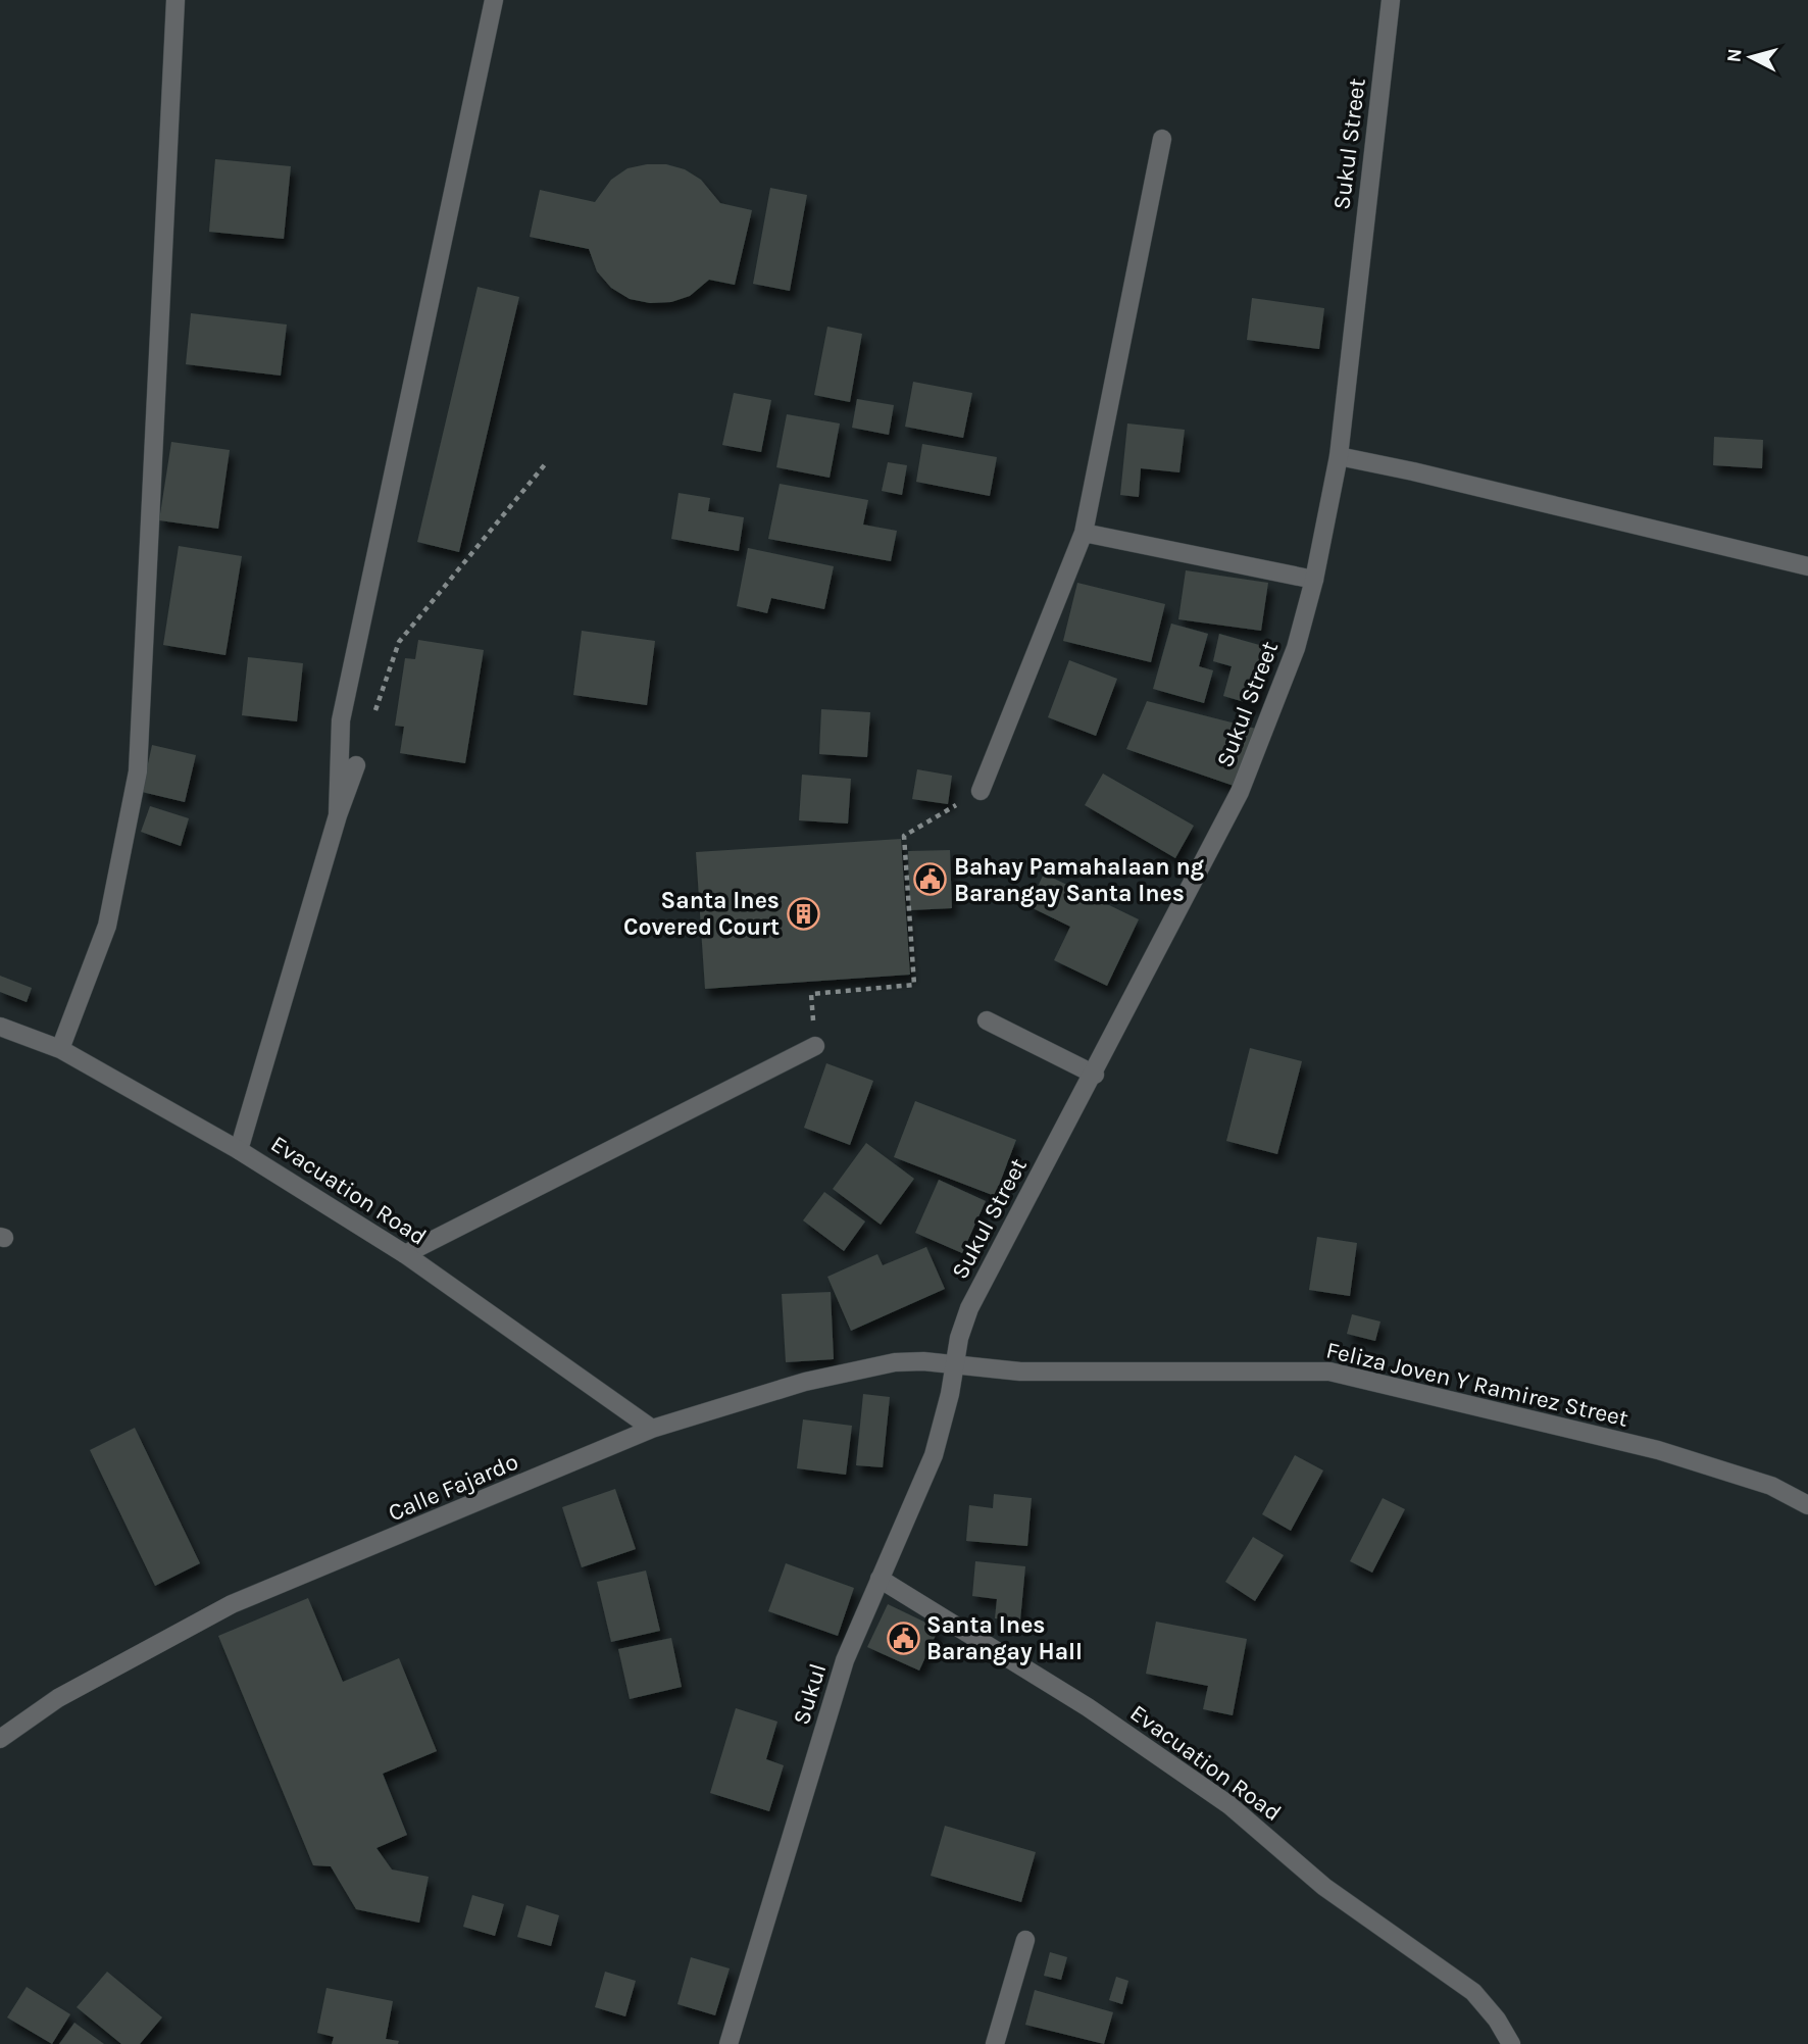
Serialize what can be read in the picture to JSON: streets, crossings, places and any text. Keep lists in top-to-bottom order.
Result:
{
  "streets": {
    "street": [
      "Sukul Street",
      "Evacuation Road",
      "Feliza Joven Y Ramirez Street",
      "Calle Fajardo",
      "Sukul"
    ]
  },
  "crossings": [
    ["Sukul Street", "Feliza Joven Y Ramirez Street"],
    ["Sukul Street", "Calle Fajardo"],
    ["Sukul Street", "Sukul"],
    ["Evacuation Road", "Calle Fajardo"],
    ["Evacuation Road", "Sukul"],
    ["Feliza Joven Y Ramirez Street", "Calle Fajardo"],
    ["Feliza Joven Y Ramirez Street", "Sukul"],
    ["Calle Fajardo", "Sukul"]
  ],
  "places": {
    "public building": ["Bahay Pamahalaan ng Barangay Santa Ines", "Santa Ines Barangay Hall"],
    "building": ["Santa Ines Covered Court"]
  },
  "north": "left"
}
